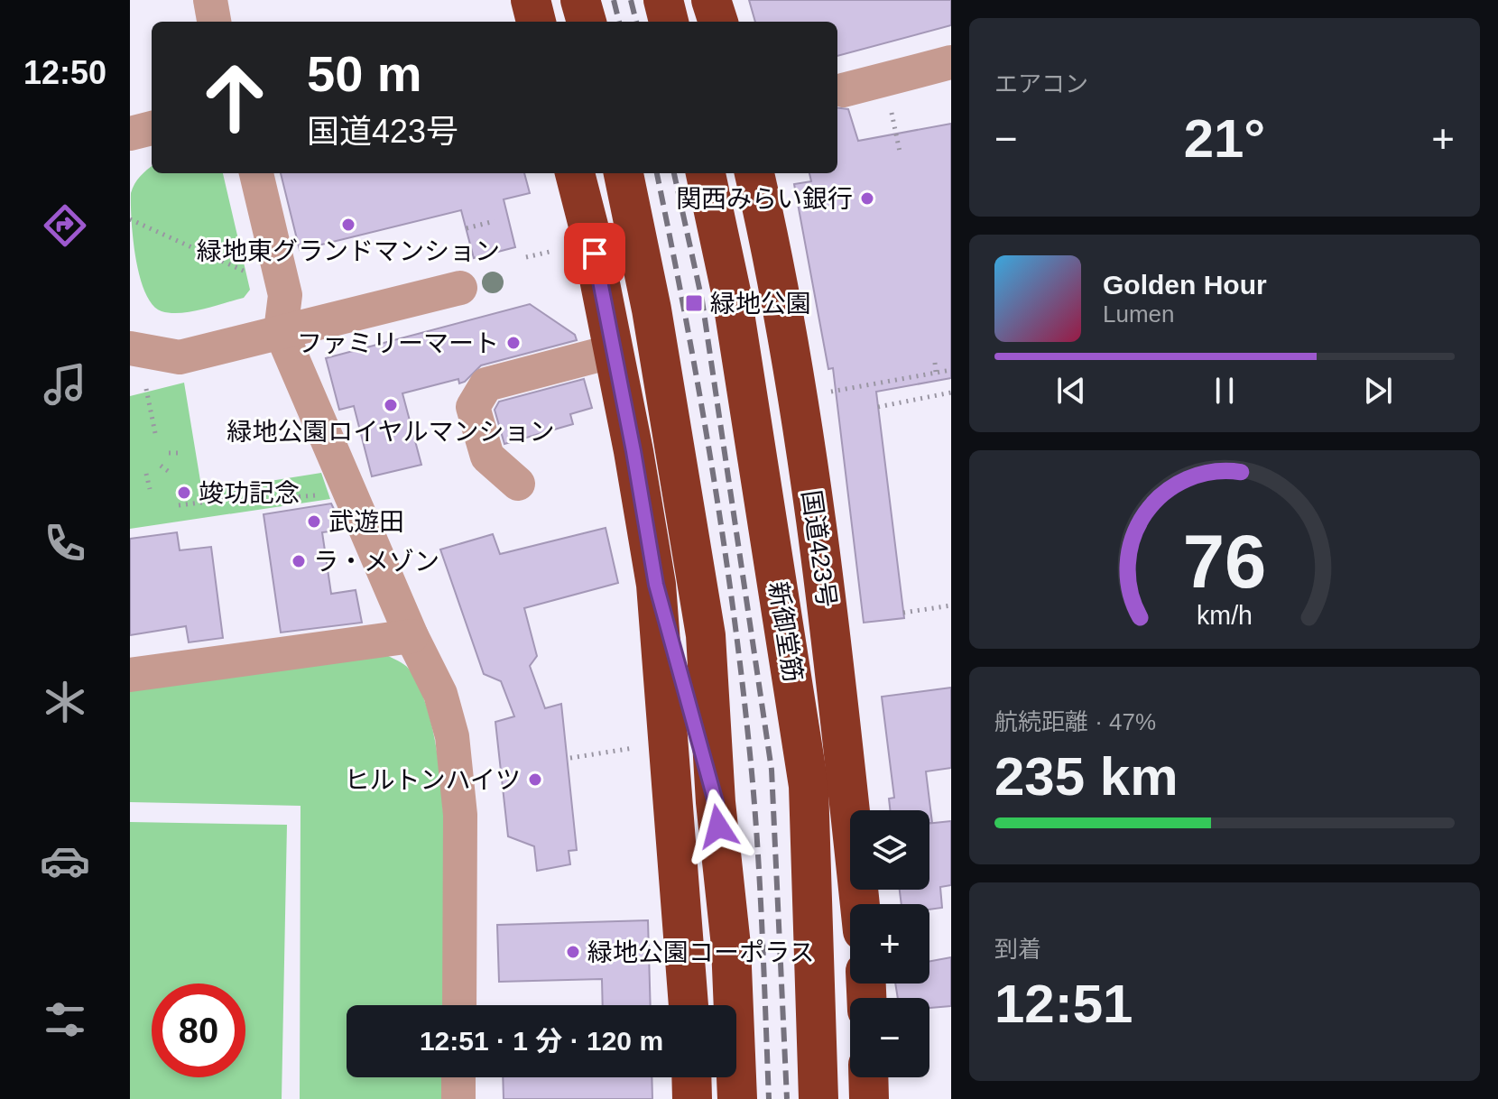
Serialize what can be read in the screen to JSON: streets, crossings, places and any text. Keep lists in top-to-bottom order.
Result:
{
  "streets": {
    "highway": ["国道423号", "新御堂筋"]
  },
  "places": {
    "other": [
      "関西みらい銀行",
      "緑地東グランドマンション",
      "ファミリーマート",
      "緑地公園ロイヤルマンション",
      "竣功記念",
      "武遊田",
      "ラ・メゾン",
      "ヒルトンハイツ",
      "緑地公園コーポラス"
    ],
    "transit": ["緑地公園"]
  },
  "page": {
    "tabs": "12:50",
    "tile": [
      "エアコン",
      ["航続距離 · 47%", "235 km"],
      ["到着", "12:51"]
    ],
    "turn": ["50 m", "国道423号"],
    "heat": ["−", "21°", "+"],
    "song": ["Golden Hour", "Lumen"],
    "map_buttons": ["+", "−"],
    "limit": "80",
    "trip": "12:51 · 1 分 · 120 m",
    "gauge": ["76", "km/h"]
  }
}
